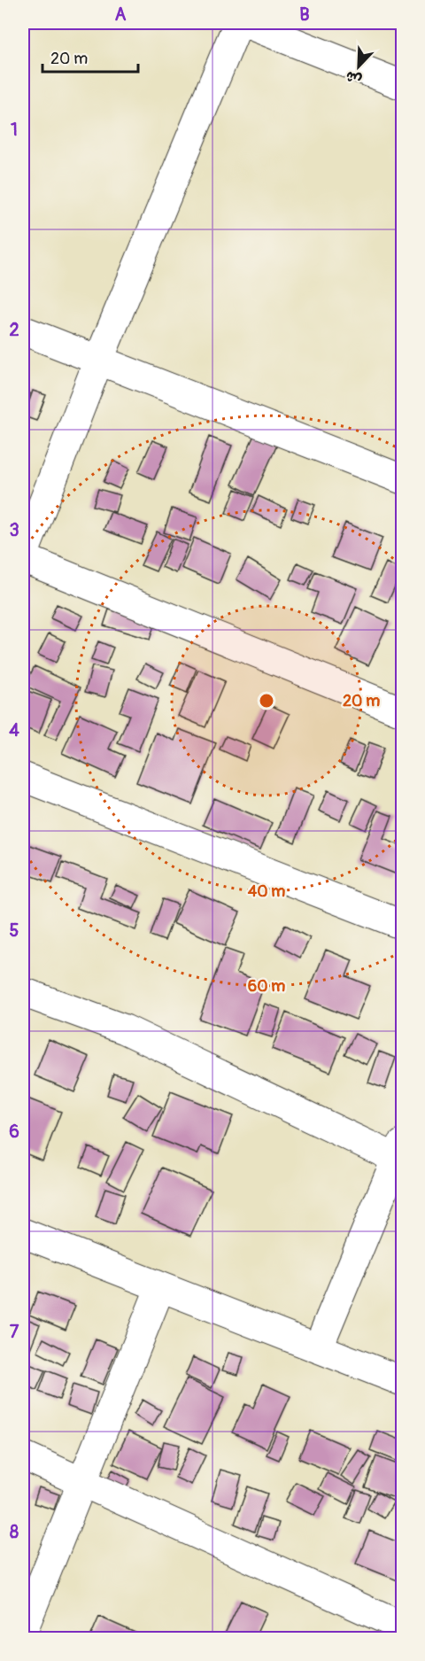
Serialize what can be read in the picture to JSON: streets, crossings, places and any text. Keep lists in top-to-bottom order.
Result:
{
  "scale_bar": "20 m",
  "north": "bottom left",
  "grid": {
    "columns": ["A", "B"],
    "rows": [
      "1",
      "2",
      "3",
      "4",
      "5",
      "6",
      "7",
      "8"
    ]
  },
  "rings": ["20 m", "40 m", "60 m"]
}
